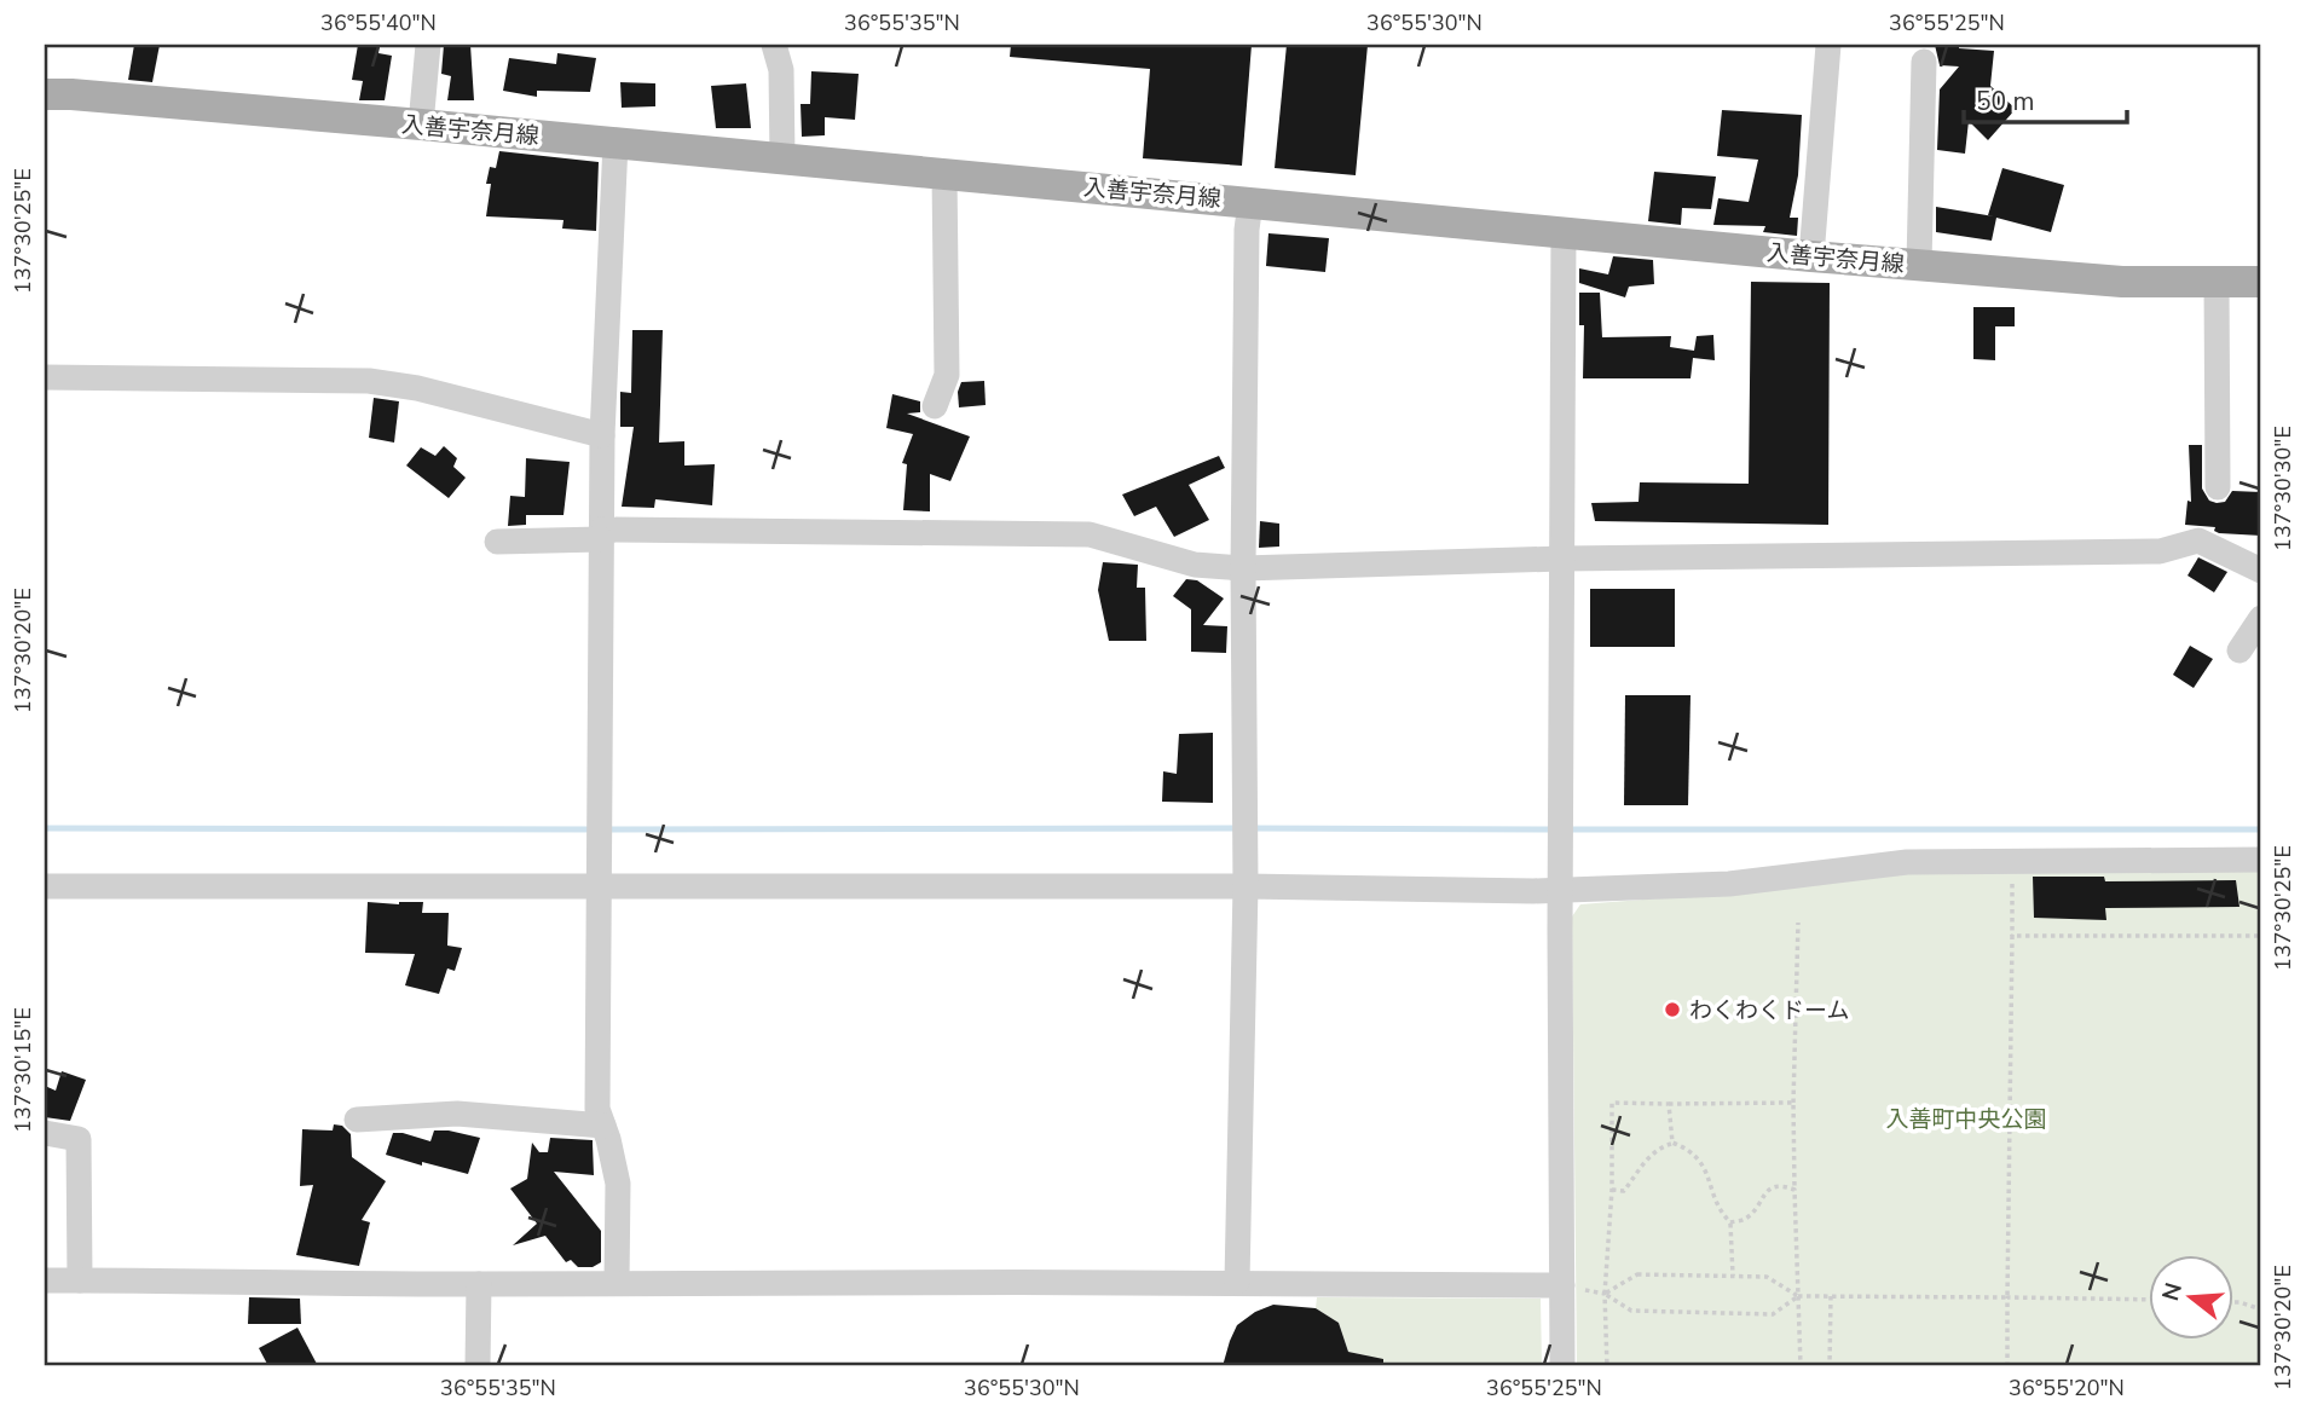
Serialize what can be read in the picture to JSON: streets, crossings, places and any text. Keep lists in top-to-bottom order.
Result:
{
  "streets": {
    "main road": ["入善宇奈月線"]
  },
  "parks": ["入善町中央公園"],
  "places": ["わくわくドーム"],
  "scale_bar": "50 m",
  "north": "left",
  "coordinates": [
    "36°55'40\"N",
    "36°55'35\"N",
    "36°55'30\"N",
    "36°55'25\"N",
    "137°30'25\"E",
    "137°30'30\"E",
    "137°30'20\"E",
    "137°30'15\"E",
    "36°55'20\"N"
  ]
}
